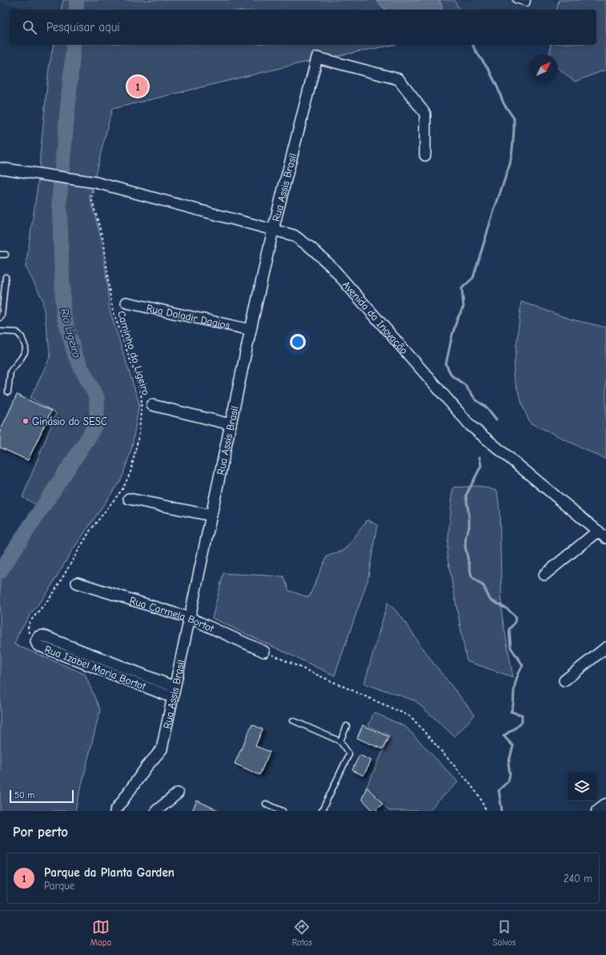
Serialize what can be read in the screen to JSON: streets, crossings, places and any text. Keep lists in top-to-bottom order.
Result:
{
  "streets": {
    "street": [
      "Rua Assis Brasil",
      "Rua Daladir Dagios",
      "Avenida da Inovação",
      "Rua Carmela Bortot",
      "Rua Izabel Maria Bortot"
    ],
    "path": ["Caminho do Ligeiro"]
  },
  "crossings": [
    ["Rua Assis Brasil", "Rua Daladir Dagios"],
    ["Rua Assis Brasil", "Avenida da Inovação"],
    ["Rua Assis Brasil", "Rua Carmela Bortot"],
    ["Rua Assis Brasil", "Rua Izabel Maria Bortot"],
    ["Avenida da Inovação", "Caminho do Ligeiro"],
    ["Caminho do Ligeiro", "Rua Izabel Maria Bortot"]
  ],
  "water": ["Rio Ligeiro"],
  "places": ["Ginásio do SESC"],
  "scale_bar": "50 m",
  "north": "top right",
  "page": {
    "search": "Pesquisar aqui",
    "pins": "1",
    "scale": "50 m",
    "heading": "Por perto",
    "list": [
      {
        "mark": "1",
        "name": "Parque da Planta Garden",
        "note": "Parque",
        "value": "240 m"
      }
    ],
    "nav": ["Mapa", "Rotas", "Salvos"]
  }
}
